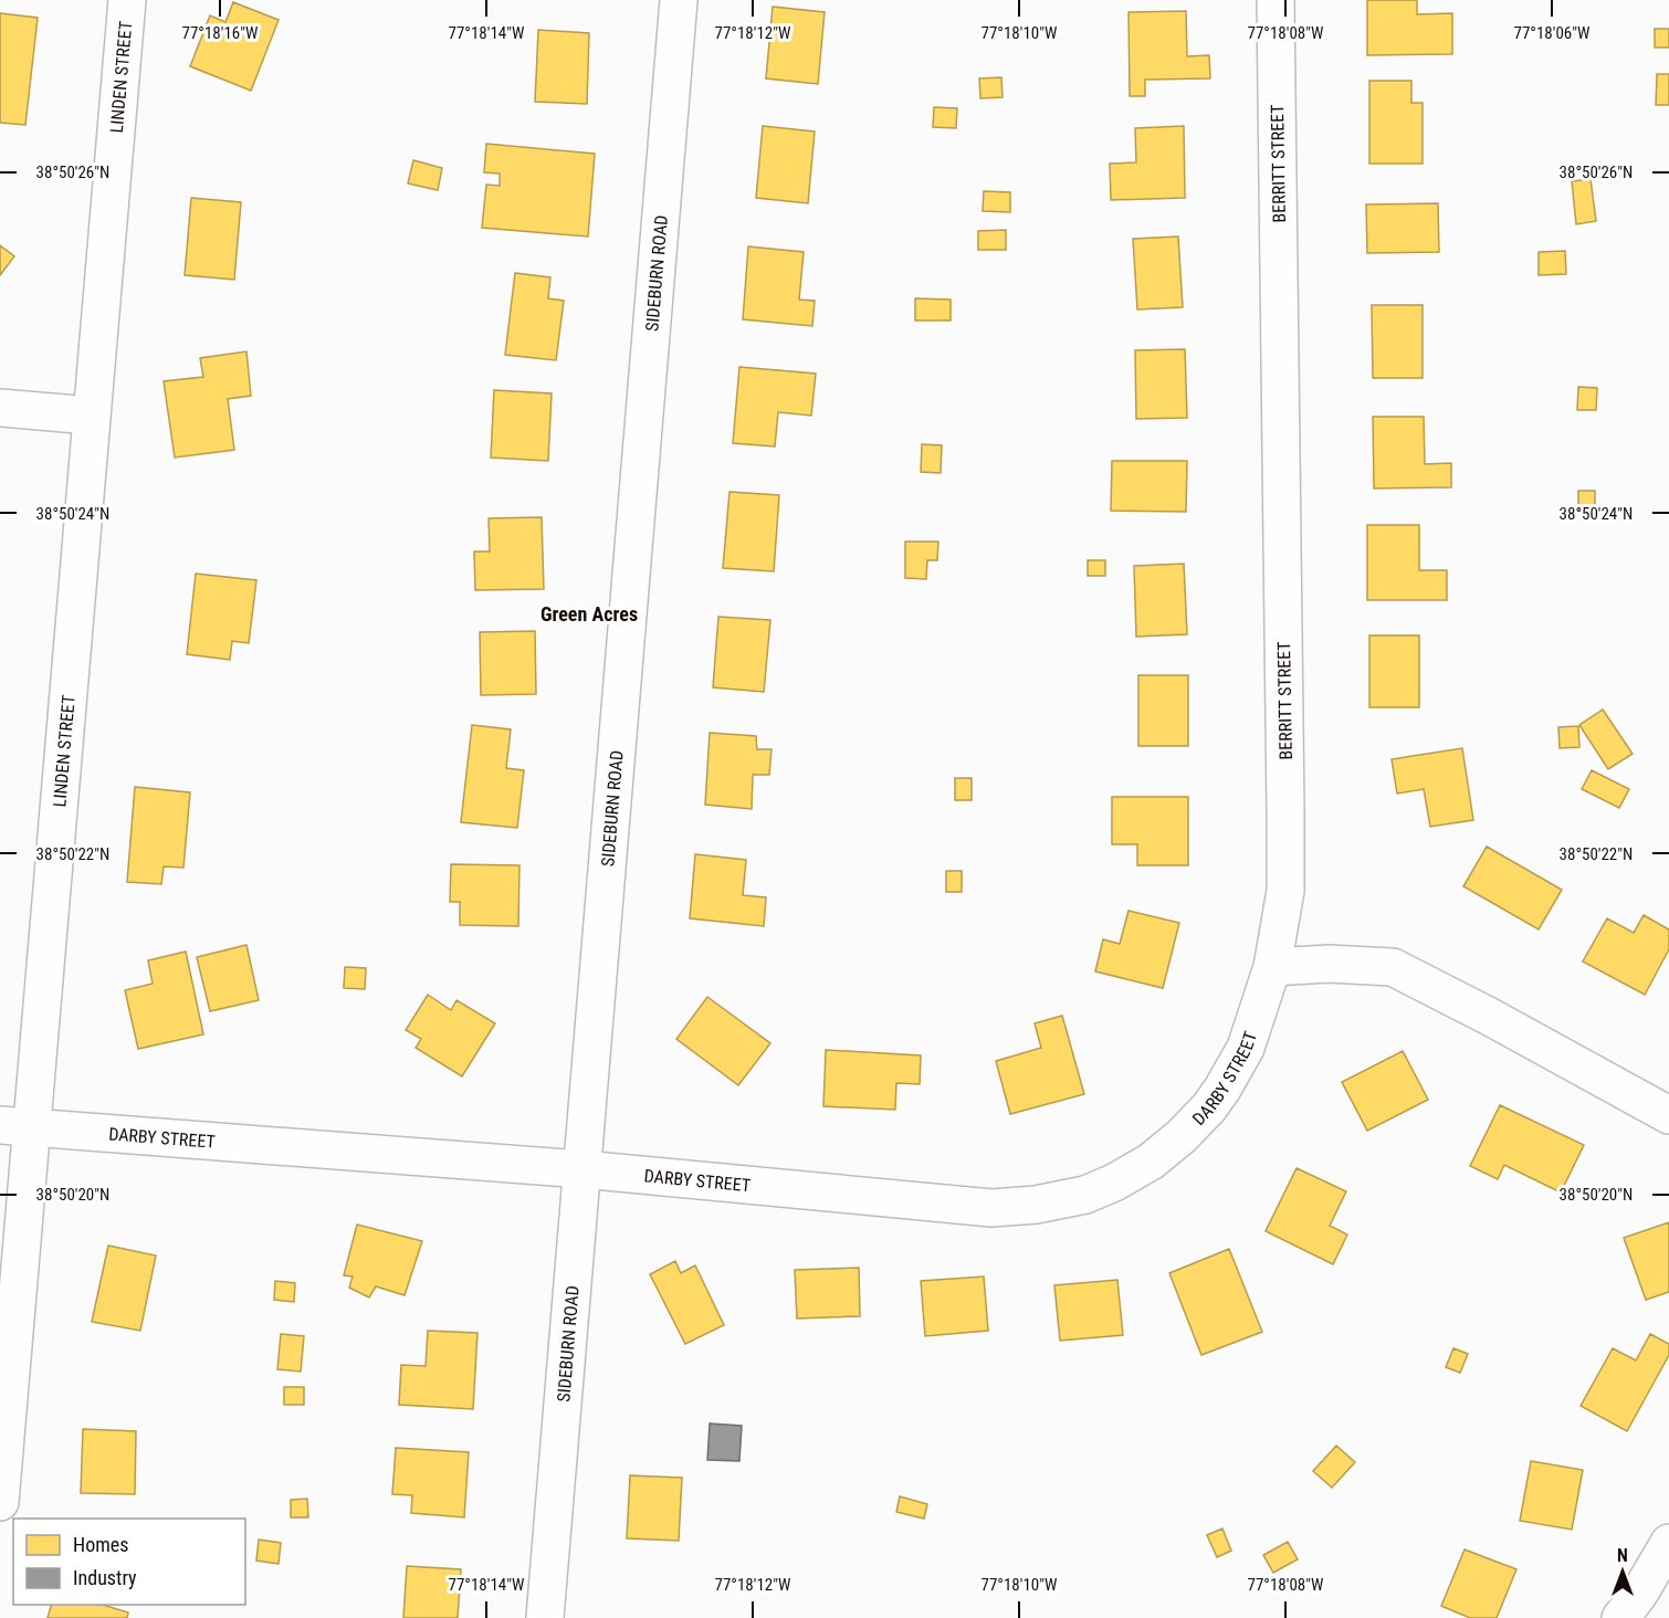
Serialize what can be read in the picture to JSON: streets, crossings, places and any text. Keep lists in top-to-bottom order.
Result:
{
  "streets": {
    "street": [
      "LINDEN STREET",
      "BERRITT STREET",
      "SIDEBURN ROAD",
      "DARBY STREET"
    ]
  },
  "crossings": [
    ["LINDEN STREET", "DARBY STREET"],
    ["BERRITT STREET", "DARBY STREET"],
    ["SIDEBURN ROAD", "DARBY STREET"]
  ],
  "districts": ["Green Acres"],
  "legend": ["Homes", "Industry"],
  "north": "top",
  "coordinates": [
    "77°18'16\"W",
    "77°18'14\"W",
    "77°18'12\"W",
    "77°18'10\"W",
    "77°18'08\"W",
    "77°18'06\"W",
    "38°50'26\"N",
    "38°50'24\"N",
    "38°50'22\"N",
    "38°50'20\"N"
  ]
}
